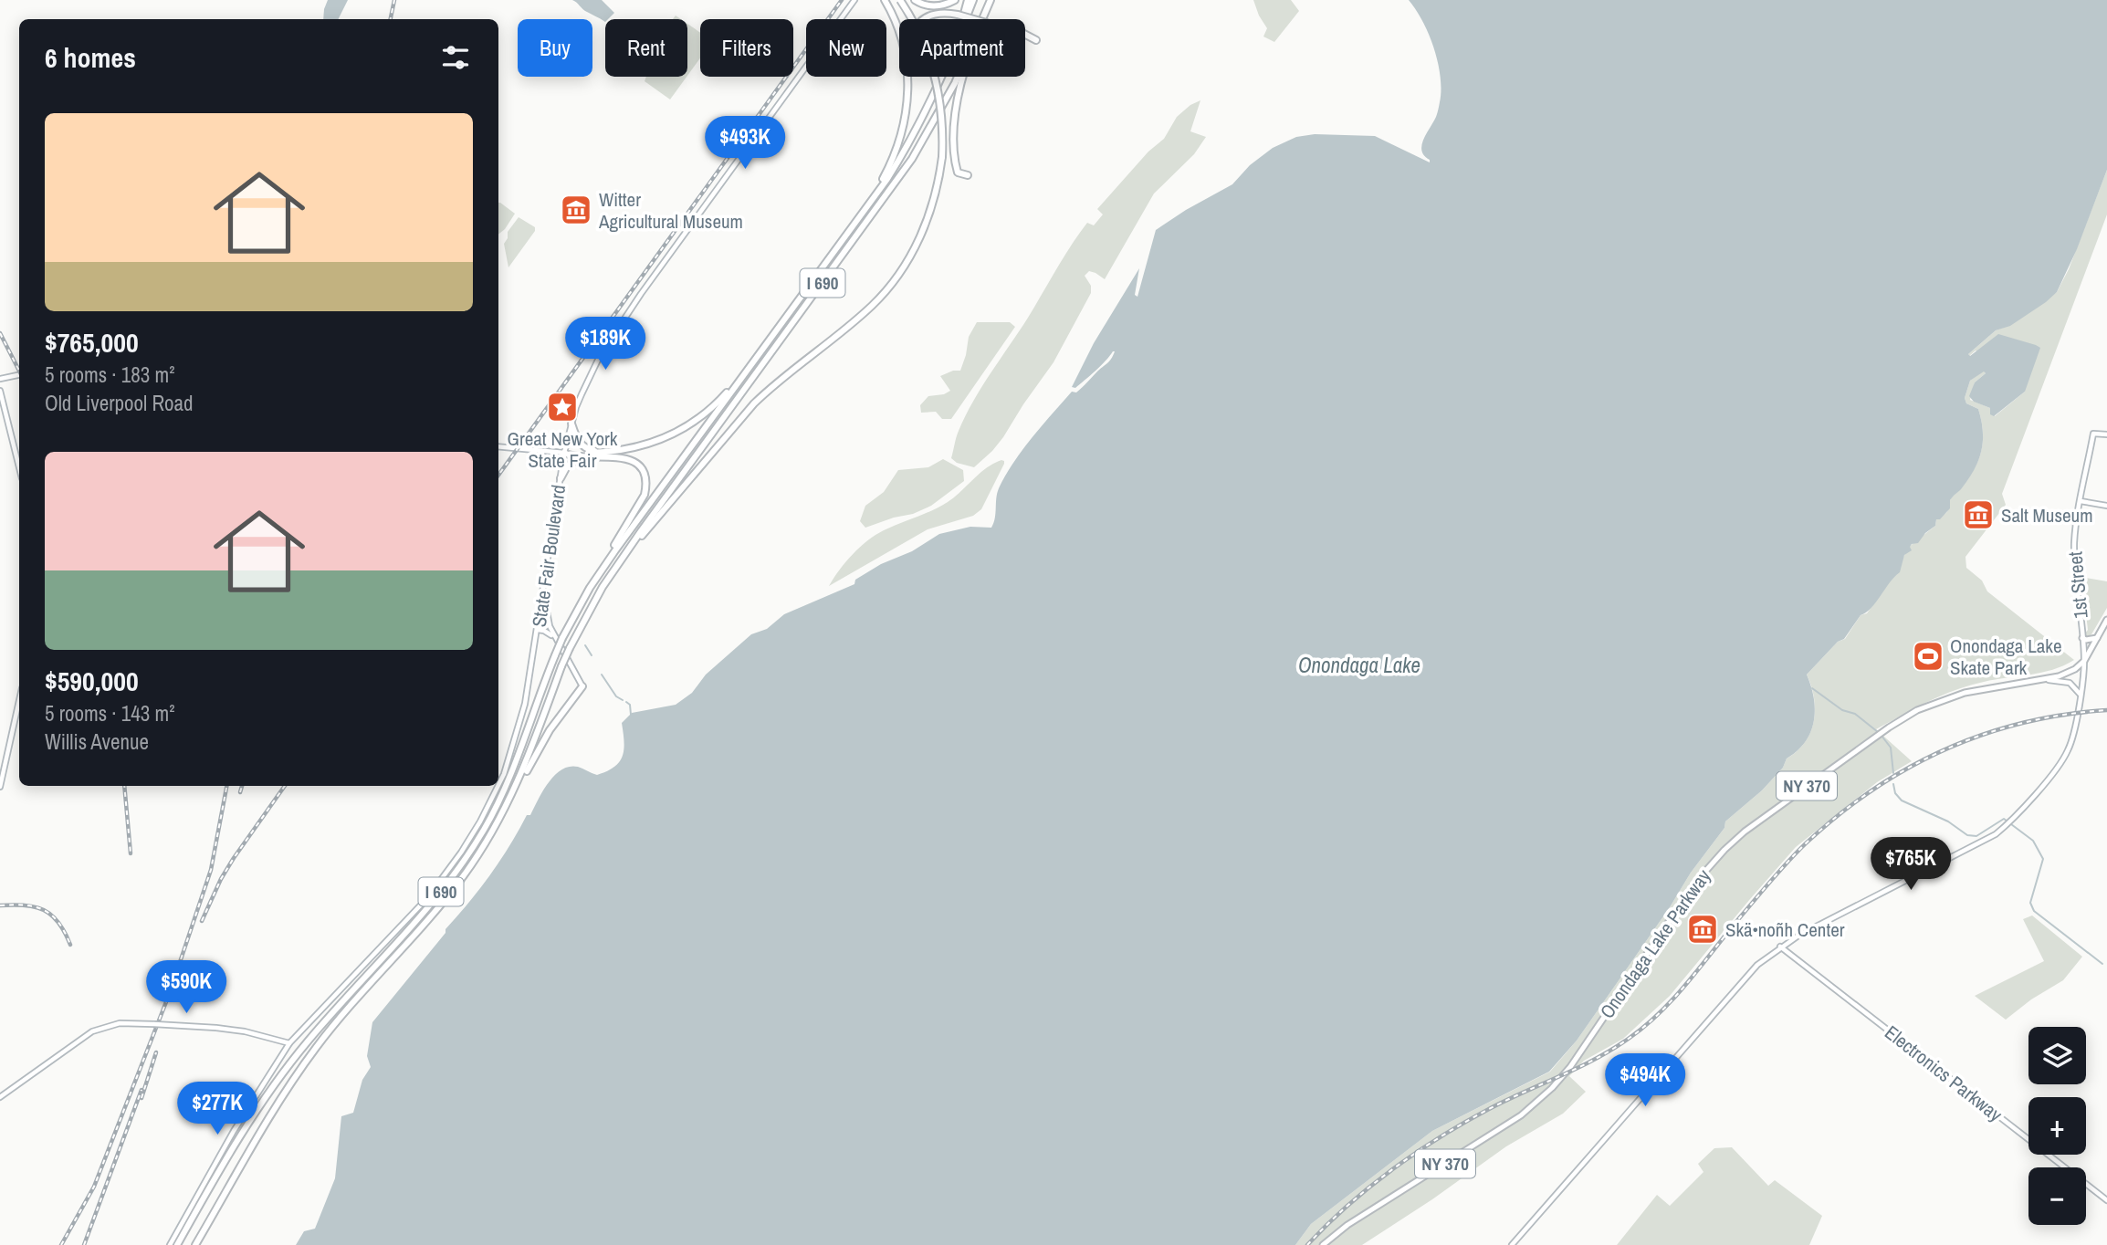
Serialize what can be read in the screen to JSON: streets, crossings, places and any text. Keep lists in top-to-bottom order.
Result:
{
  "streets": {
    "highway": ["I 690"],
    "main road": [
      "State Fair Boulevard",
      "1st Street",
      "NY 370",
      "Onondaga Lake Parkway",
      "Electronics Parkway"
    ]
  },
  "crossings": [
    ["1st Street", "Onondaga Lake Parkway"],
    ["1st Street", "Electronics Parkway"]
  ],
  "water": ["Onondaga Lake"],
  "places": {
    "museum": ["Witter Agricultural Museum", "Salt Museum", "Skä•noñh Center"],
    "place": ["Great New York State Fair"],
    "sports": ["Onondaga Lake Skate Park"]
  },
  "page": {
    "chip": [
      "Buy",
      "Rent",
      "Filters",
      "New",
      "Apartment"
    ],
    "heading": "6 homes",
    "list": [
      {
        "name": "$765,000",
        "note": "5 rooms · 183 m² · Old Liverpool Road"
      },
      {
        "name": "$590,000",
        "note": "5 rooms · 143 m² · Willis Avenue"
      }
    ],
    "price": [
      "$493K",
      "$189K",
      "$765K",
      "$590K",
      "$494K",
      "$277K"
    ],
    "map_buttons": ["+", "−"]
  }
}
